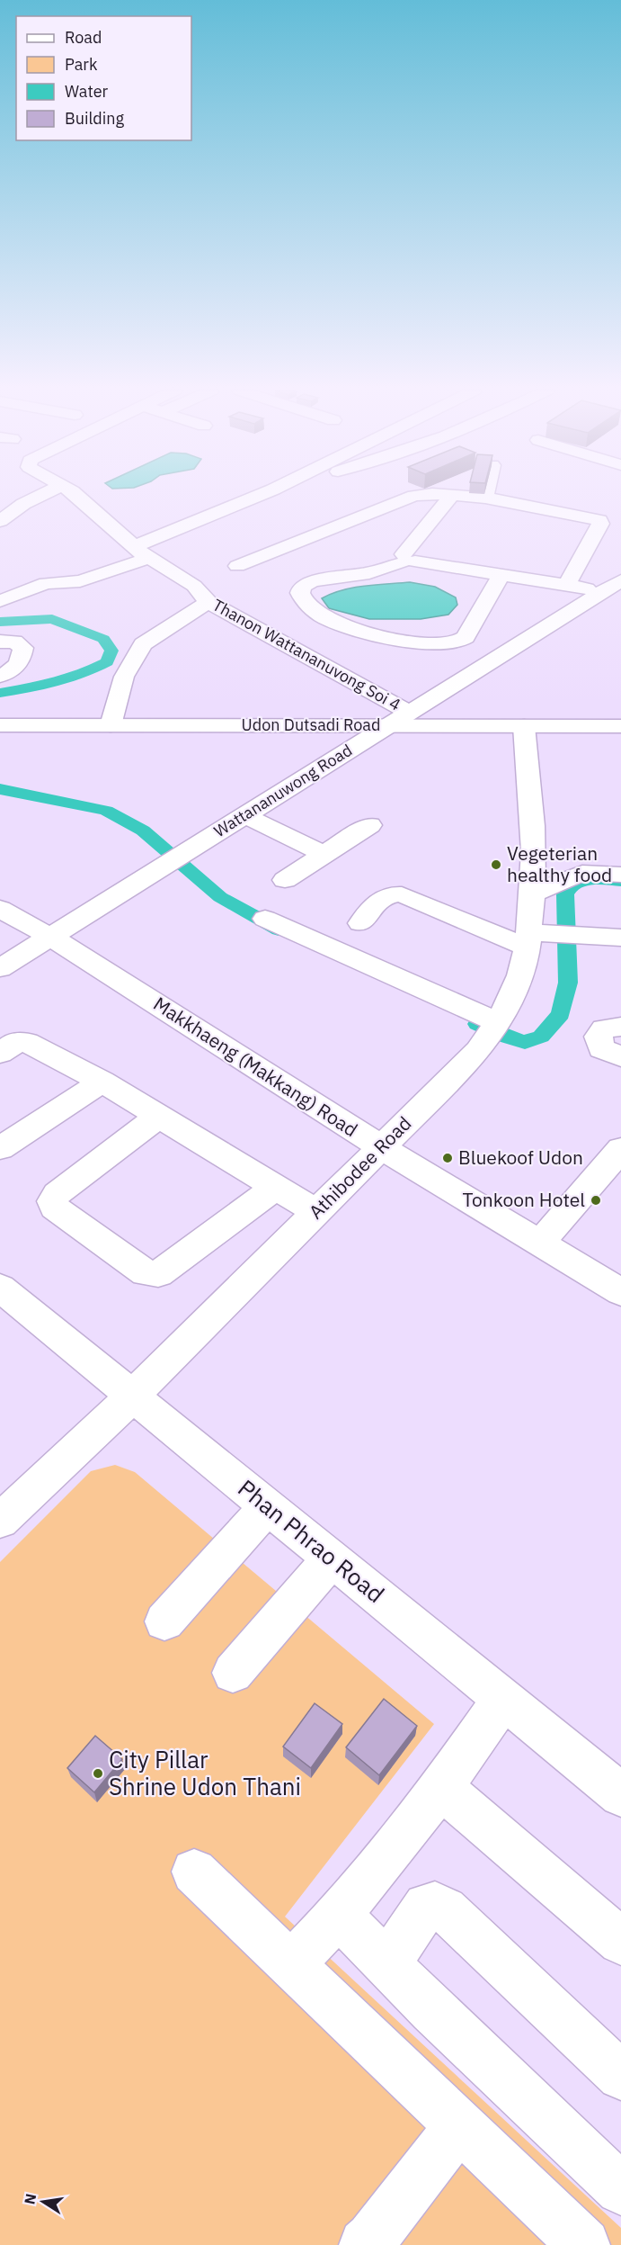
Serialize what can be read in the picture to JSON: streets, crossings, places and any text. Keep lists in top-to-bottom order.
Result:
{
  "streets": {
    "street": [
      "Thanon Wattananuvong Soi 4",
      "Udon Dutsadi Road",
      "Wattananuwong Road",
      "Makkhaeng (Makkang) Road",
      "Athibodee Road",
      "Phan Phrao Road"
    ]
  },
  "crossings": [
    ["Thanon Wattananuvong Soi 4", "Wattananuwong Road"],
    ["Udon Dutsadi Road", "Wattananuwong Road"],
    ["Udon Dutsadi Road", "Athibodee Road"],
    ["Wattananuwong Road", "Makkhaeng (Makkang) Road"],
    ["Makkhaeng (Makkang) Road", "Athibodee Road"],
    ["Athibodee Road", "Phan Phrao Road"]
  ],
  "places": [
    "Vegeterian healthy food",
    "Bluekoof Udon",
    "Tonkoon Hotel",
    "City Pillar Shrine Udon Thani"
  ],
  "legend": [
    "Road",
    "Park",
    "Water",
    "Building"
  ],
  "north": "left"
}
